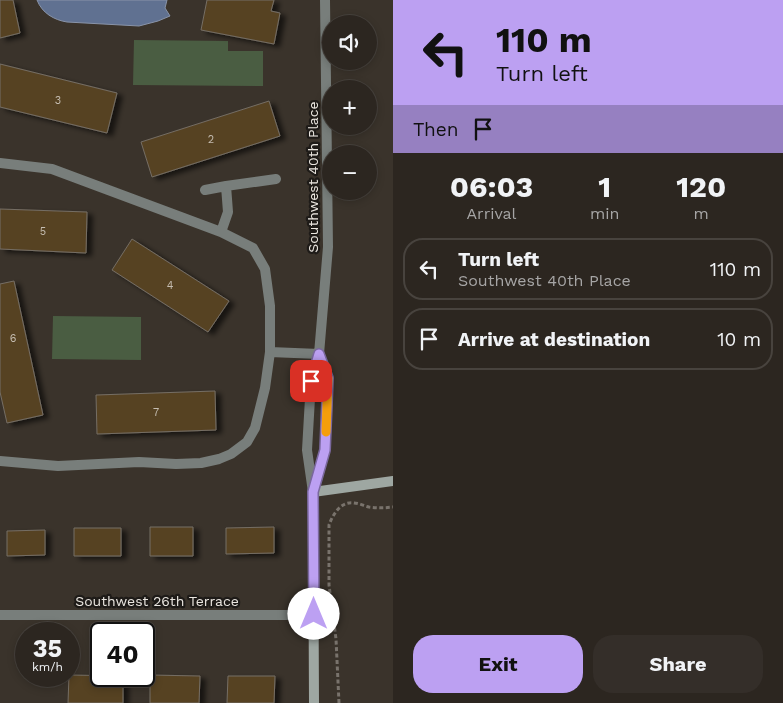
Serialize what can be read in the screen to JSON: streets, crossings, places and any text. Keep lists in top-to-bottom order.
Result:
{
  "streets": {
    "street": ["Southwest 40th Place", "Southwest 26th Terrace"]
  },
  "crossings": [
    ["Southwest 40th Place", "Southwest 26th Terrace"]
  ],
  "house_numbers": [
    "3",
    "2",
    "5",
    "4",
    "6",
    "7"
  ],
  "page": {
    "turn": ["110 m", "Turn left"],
    "map_buttons": ["+", "−"],
    "then": "Then",
    "eta": [
      "06:03",
      "Arrival",
      "1",
      "min",
      "120",
      "m"
    ],
    "list": [
      {
        "name": "Turn left",
        "note": "Southwest 40th Place",
        "value": "110 m"
      },
      {
        "name": "Arrive at destination",
        "value": "10 m"
      }
    ],
    "speed": "35 km/h",
    "limit": "40",
    "buttons": ["Exit", "Share"]
  }
}
